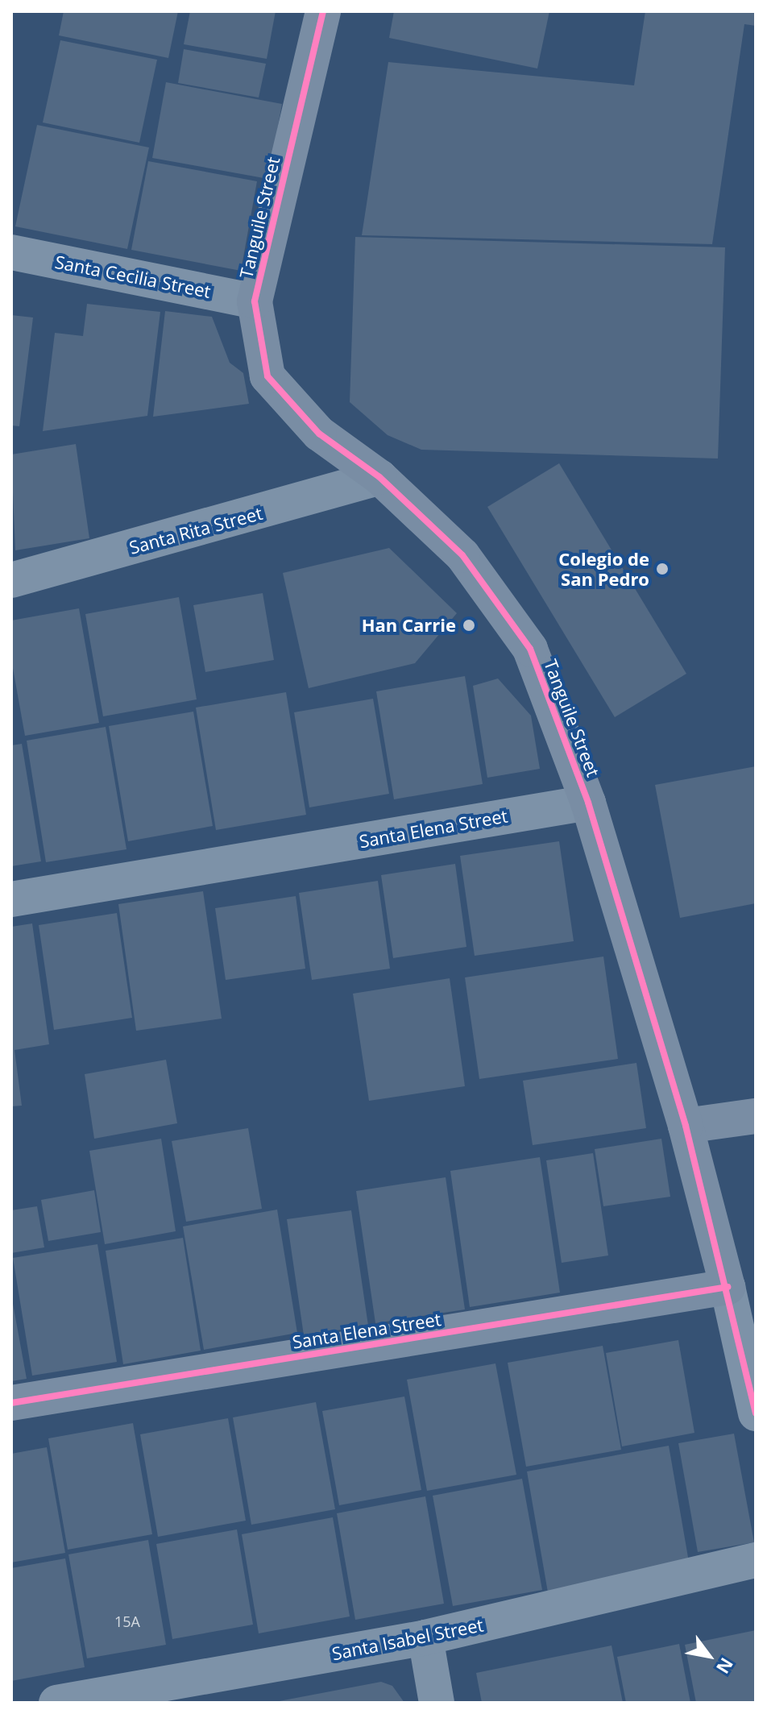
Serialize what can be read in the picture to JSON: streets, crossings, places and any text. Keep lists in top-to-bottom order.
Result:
{
  "streets": {
    "street": [
      "Tanguile Street",
      "Santa Cecilia Street",
      "Santa Rita Street",
      "Santa Elena Street",
      "Santa Isabel Street"
    ]
  },
  "crossings": [
    ["Tanguile Street", "Santa Cecilia Street"],
    ["Tanguile Street", "Santa Rita Street"],
    ["Tanguile Street", "Santa Elena Street"]
  ],
  "places": ["Colegio de San Pedro", "Han Carrie"],
  "house_numbers": ["15A"],
  "north": "bottom right"
}
